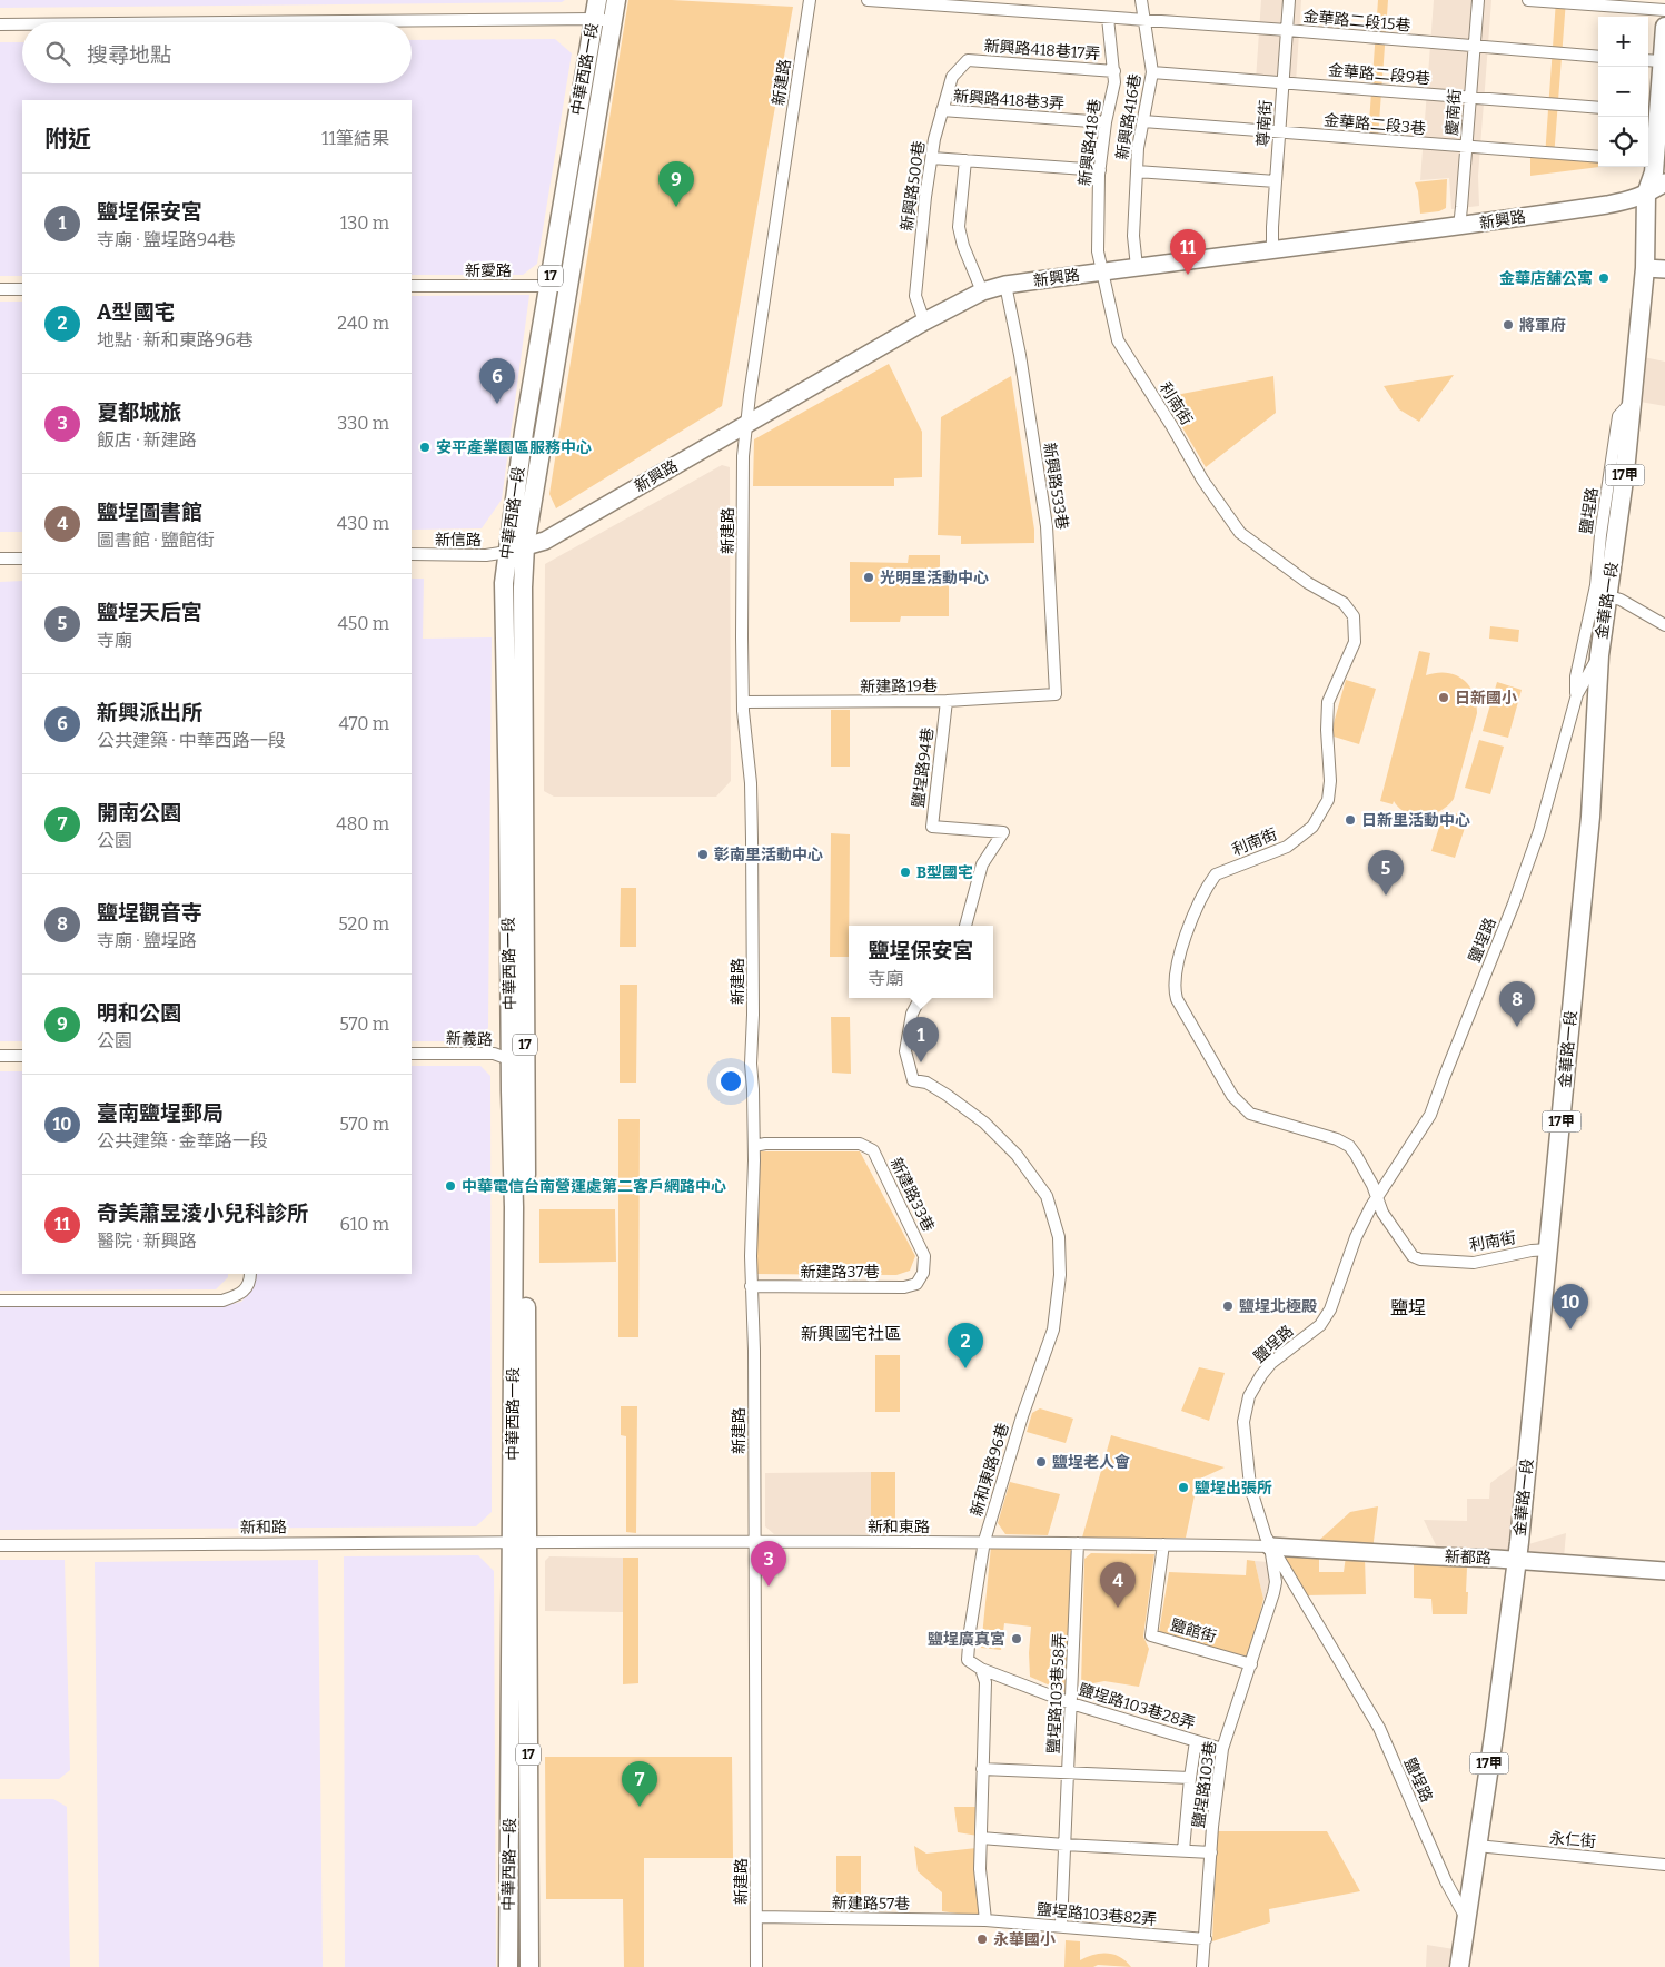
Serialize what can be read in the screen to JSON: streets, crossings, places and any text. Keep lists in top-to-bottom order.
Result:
{
  "streets": {
    "main road": [
      "中華西路一段",
      "17",
      "17甲",
      "金華路一段"
    ],
    "street": [
      "金華路二段15巷",
      "新興路418巷17弄",
      "金華路二段9巷",
      "新建路",
      "新興路418巷3弄",
      "慶南街",
      "新興路416巷",
      "尊南街",
      "金華路二段3巷",
      "新興路418巷",
      "新興路500巷",
      "新興路",
      "新愛路",
      "利南街",
      "新興路533巷",
      "鹽埕路",
      "新信路",
      "新建路19巷",
      "鹽埕路94巷",
      "新義路",
      "新建路33巷",
      "新建路37巷",
      "新和東路96巷",
      "新和東路",
      "新和路",
      "新都路",
      "鹽館街",
      "鹽埕路103巷58弄",
      "鹽埕路103巷28弄",
      "鹽埕路103巷",
      "永仁街",
      "新建路57巷",
      "鹽埕路103巷82弄"
    ]
  },
  "crossings": [
    ["金華路二段15巷", "慶南街"],
    ["金華路二段15巷", "新興路416巷"],
    ["金華路二段15巷", "尊南街"],
    ["金華路二段15巷", "新興路418巷"],
    ["新興路418巷17弄", "新興路418巷"],
    ["新興路418巷17弄", "新興路500巷"],
    ["中華西路一段", "新興路"],
    ["中華西路一段", "新愛路"],
    ["中華西路一段", "新信路"],
    ["中華西路一段", "新義路"],
    ["中華西路一段", "新和東路"],
    ["中華西路一段", "新和路"],
    ["金華路二段9巷", "慶南街"],
    ["金華路二段9巷", "新興路416巷"],
    ["金華路二段9巷", "尊南街"],
    ["新建路", "新興路"],
    ["新建路", "新建路19巷"],
    ["新建路", "新建路33巷"],
    ["新建路", "新建路37巷"],
    ["新建路", "新和東路"],
    ["新建路", "新建路57巷"],
    ["新興路418巷3弄", "新興路418巷"],
    ["新興路418巷3弄", "新興路500巷"],
    ["慶南街", "金華路二段3巷"],
    ["慶南街", "新興路"],
    ["新興路416巷", "尊南街"],
    ["新興路416巷", "金華路二段3巷"],
    ["新興路416巷", "新興路"],
    ["尊南街", "金華路二段3巷"],
    ["尊南街", "新興路"],
    ["新興路418巷", "新興路"],
    ["新興路418巷", "利南街"],
    ["新興路500巷", "新興路"],
    ["新興路", "利南街"],
    ["新興路", "17甲"],
    ["新興路", "新興路533巷"],
    ["新興路", "新信路"],
    ["新興路", "金華路一段"],
    ["利南街", "鹽埕路"],
    ["利南街", "金華路一段"],
    ["17甲", "金華路一段"],
    ["新興路533巷", "新建路19巷"],
    ["鹽埕路", "金華路一段"],
    ["鹽埕路", "新和東路"],
    ["鹽埕路", "新都路"],
    ["鹽埕路", "鹽埕路103巷"],
    ["金華路一段", "新都路"],
    ["金華路一段", "永仁街"],
    ["新建路19巷", "鹽埕路94巷"],
    ["新建路33巷", "新建路37巷"],
    ["新和東路96巷", "新和東路"],
    ["新和東路96巷", "鹽埕路103巷28弄"],
    ["新和東路", "新和路"],
    ["新和東路", "新都路"],
    ["新和東路", "鹽館街"],
    ["新和東路", "鹽埕路103巷58弄"],
    ["新和東路", "鹽埕路103巷"],
    ["新都路", "鹽埕路103巷"],
    ["鹽館街", "鹽埕路103巷"],
    ["鹽埕路103巷58弄", "鹽埕路103巷28弄"],
    ["鹽埕路103巷58弄", "鹽埕路103巷82弄"],
    ["鹽埕路103巷28弄", "鹽埕路103巷"],
    ["鹽埕路103巷", "鹽埕路103巷82弄"],
    ["新建路57巷", "鹽埕路103巷82弄"]
  ],
  "districts": ["鹽埕", "新興國宅社區"],
  "places": [
    "金華店舖公寓",
    "將軍府",
    "安平產業園區服務中心",
    "光明里活動中心",
    "日新國小",
    "日新里活動中心",
    "彰南里活動中心",
    "B型國宅",
    "中華電信台南營運處第二客戶網路中心",
    "鹽埕北極殿",
    "鹽埕老人會",
    "鹽埕出張所",
    "鹽埕廣真宮",
    "永華國小"
  ],
  "page": {
    "map_buttons": ["+", "−"],
    "search": "搜尋地點",
    "heading": ["附近", "11筆結果"],
    "pins": [
      "9",
      "11",
      "6",
      "5",
      "8",
      "1",
      "10",
      "2",
      "3",
      "4",
      "7"
    ],
    "list": [
      {
        "mark": "1",
        "name": "鹽埕保安宮",
        "note": "寺廟 · 鹽埕路94巷",
        "value": "130 m"
      },
      {
        "mark": "2",
        "name": "A型國宅",
        "note": "地點 · 新和東路96巷",
        "value": "240 m"
      },
      {
        "mark": "3",
        "name": "夏都城旅",
        "note": "飯店 · 新建路",
        "value": "330 m"
      },
      {
        "mark": "4",
        "name": "鹽埕圖書館",
        "note": "圖書館 · 鹽館街",
        "value": "430 m"
      },
      {
        "mark": "5",
        "name": "鹽埕天后宮",
        "note": "寺廟",
        "value": "450 m"
      },
      {
        "mark": "6",
        "name": "新興派出所",
        "note": "公共建築 · 中華西路一段",
        "value": "470 m"
      },
      {
        "mark": "7",
        "name": "開南公園",
        "note": "公園",
        "value": "480 m"
      },
      {
        "mark": "8",
        "name": "鹽埕觀音寺",
        "note": "寺廟 · 鹽埕路",
        "value": "520 m"
      },
      {
        "mark": "9",
        "name": "明和公園",
        "note": "公園",
        "value": "570 m"
      },
      {
        "mark": "10",
        "name": "臺南鹽埕郵局",
        "note": "公共建築 · 金華路一段",
        "value": "570 m"
      },
      {
        "mark": "11",
        "name": "奇美蕭昱淩小兒科診所",
        "note": "醫院 · 新興路",
        "value": "610 m"
      }
    ],
    "popup": ["鹽埕保安宮", "寺廟"]
  }
}
